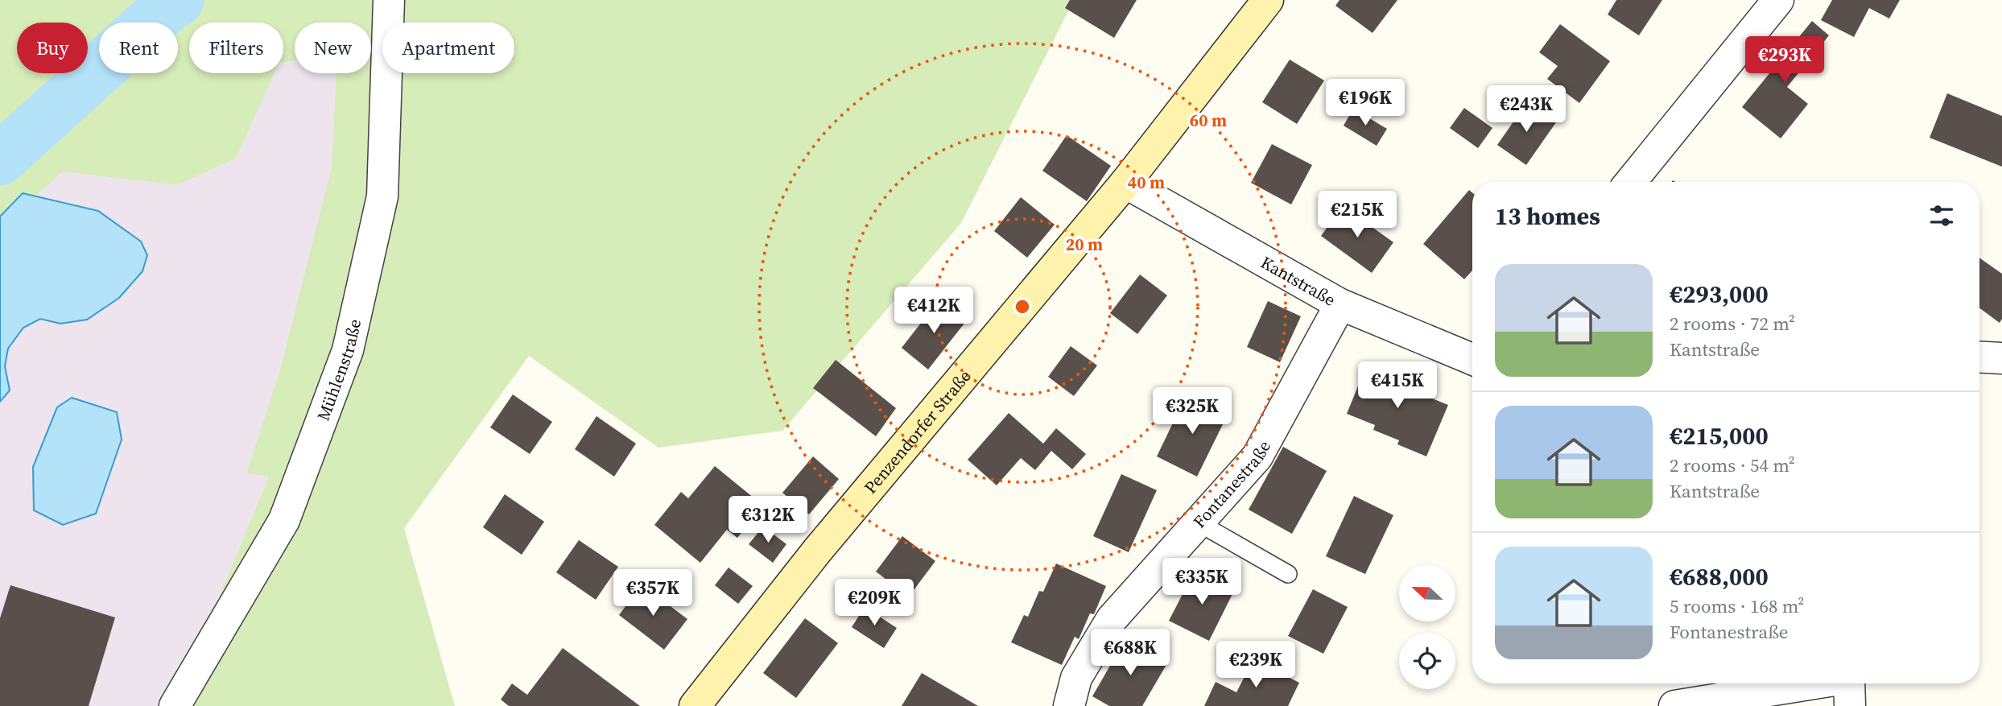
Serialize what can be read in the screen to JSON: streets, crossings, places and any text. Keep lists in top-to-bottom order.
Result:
{
  "streets": {
    "main road": ["Penzendorfer Straße"],
    "street": ["Kantstraße", "Mühlenstraße", "Fontanestraße"]
  },
  "crossings": [
    ["Kantstraße", "Penzendorfer Straße"],
    ["Kantstraße", "Fontanestraße"]
  ],
  "north": "left",
  "page": {
    "chip": [
      "Buy",
      "Rent",
      "Filters",
      "New",
      "Apartment"
    ],
    "price": [
      "€293K",
      "€196K",
      "€243K",
      "€215K",
      "€412K",
      "€415K",
      "€325K",
      "€312K",
      "€335K",
      "€357K",
      "€209K",
      "€688K",
      "€239K"
    ],
    "heading": "13 homes",
    "list": [
      {
        "name": "€293,000",
        "note": "2 rooms · 72 m² · Kantstraße"
      },
      {
        "name": "€215,000",
        "note": "2 rooms · 54 m² · Kantstraße"
      },
      {
        "name": "€688,000",
        "note": "5 rooms · 168 m² · Fontanestraße"
      }
    ]
  },
  "rings": ["60 m", "40 m", "20 m"]
}
